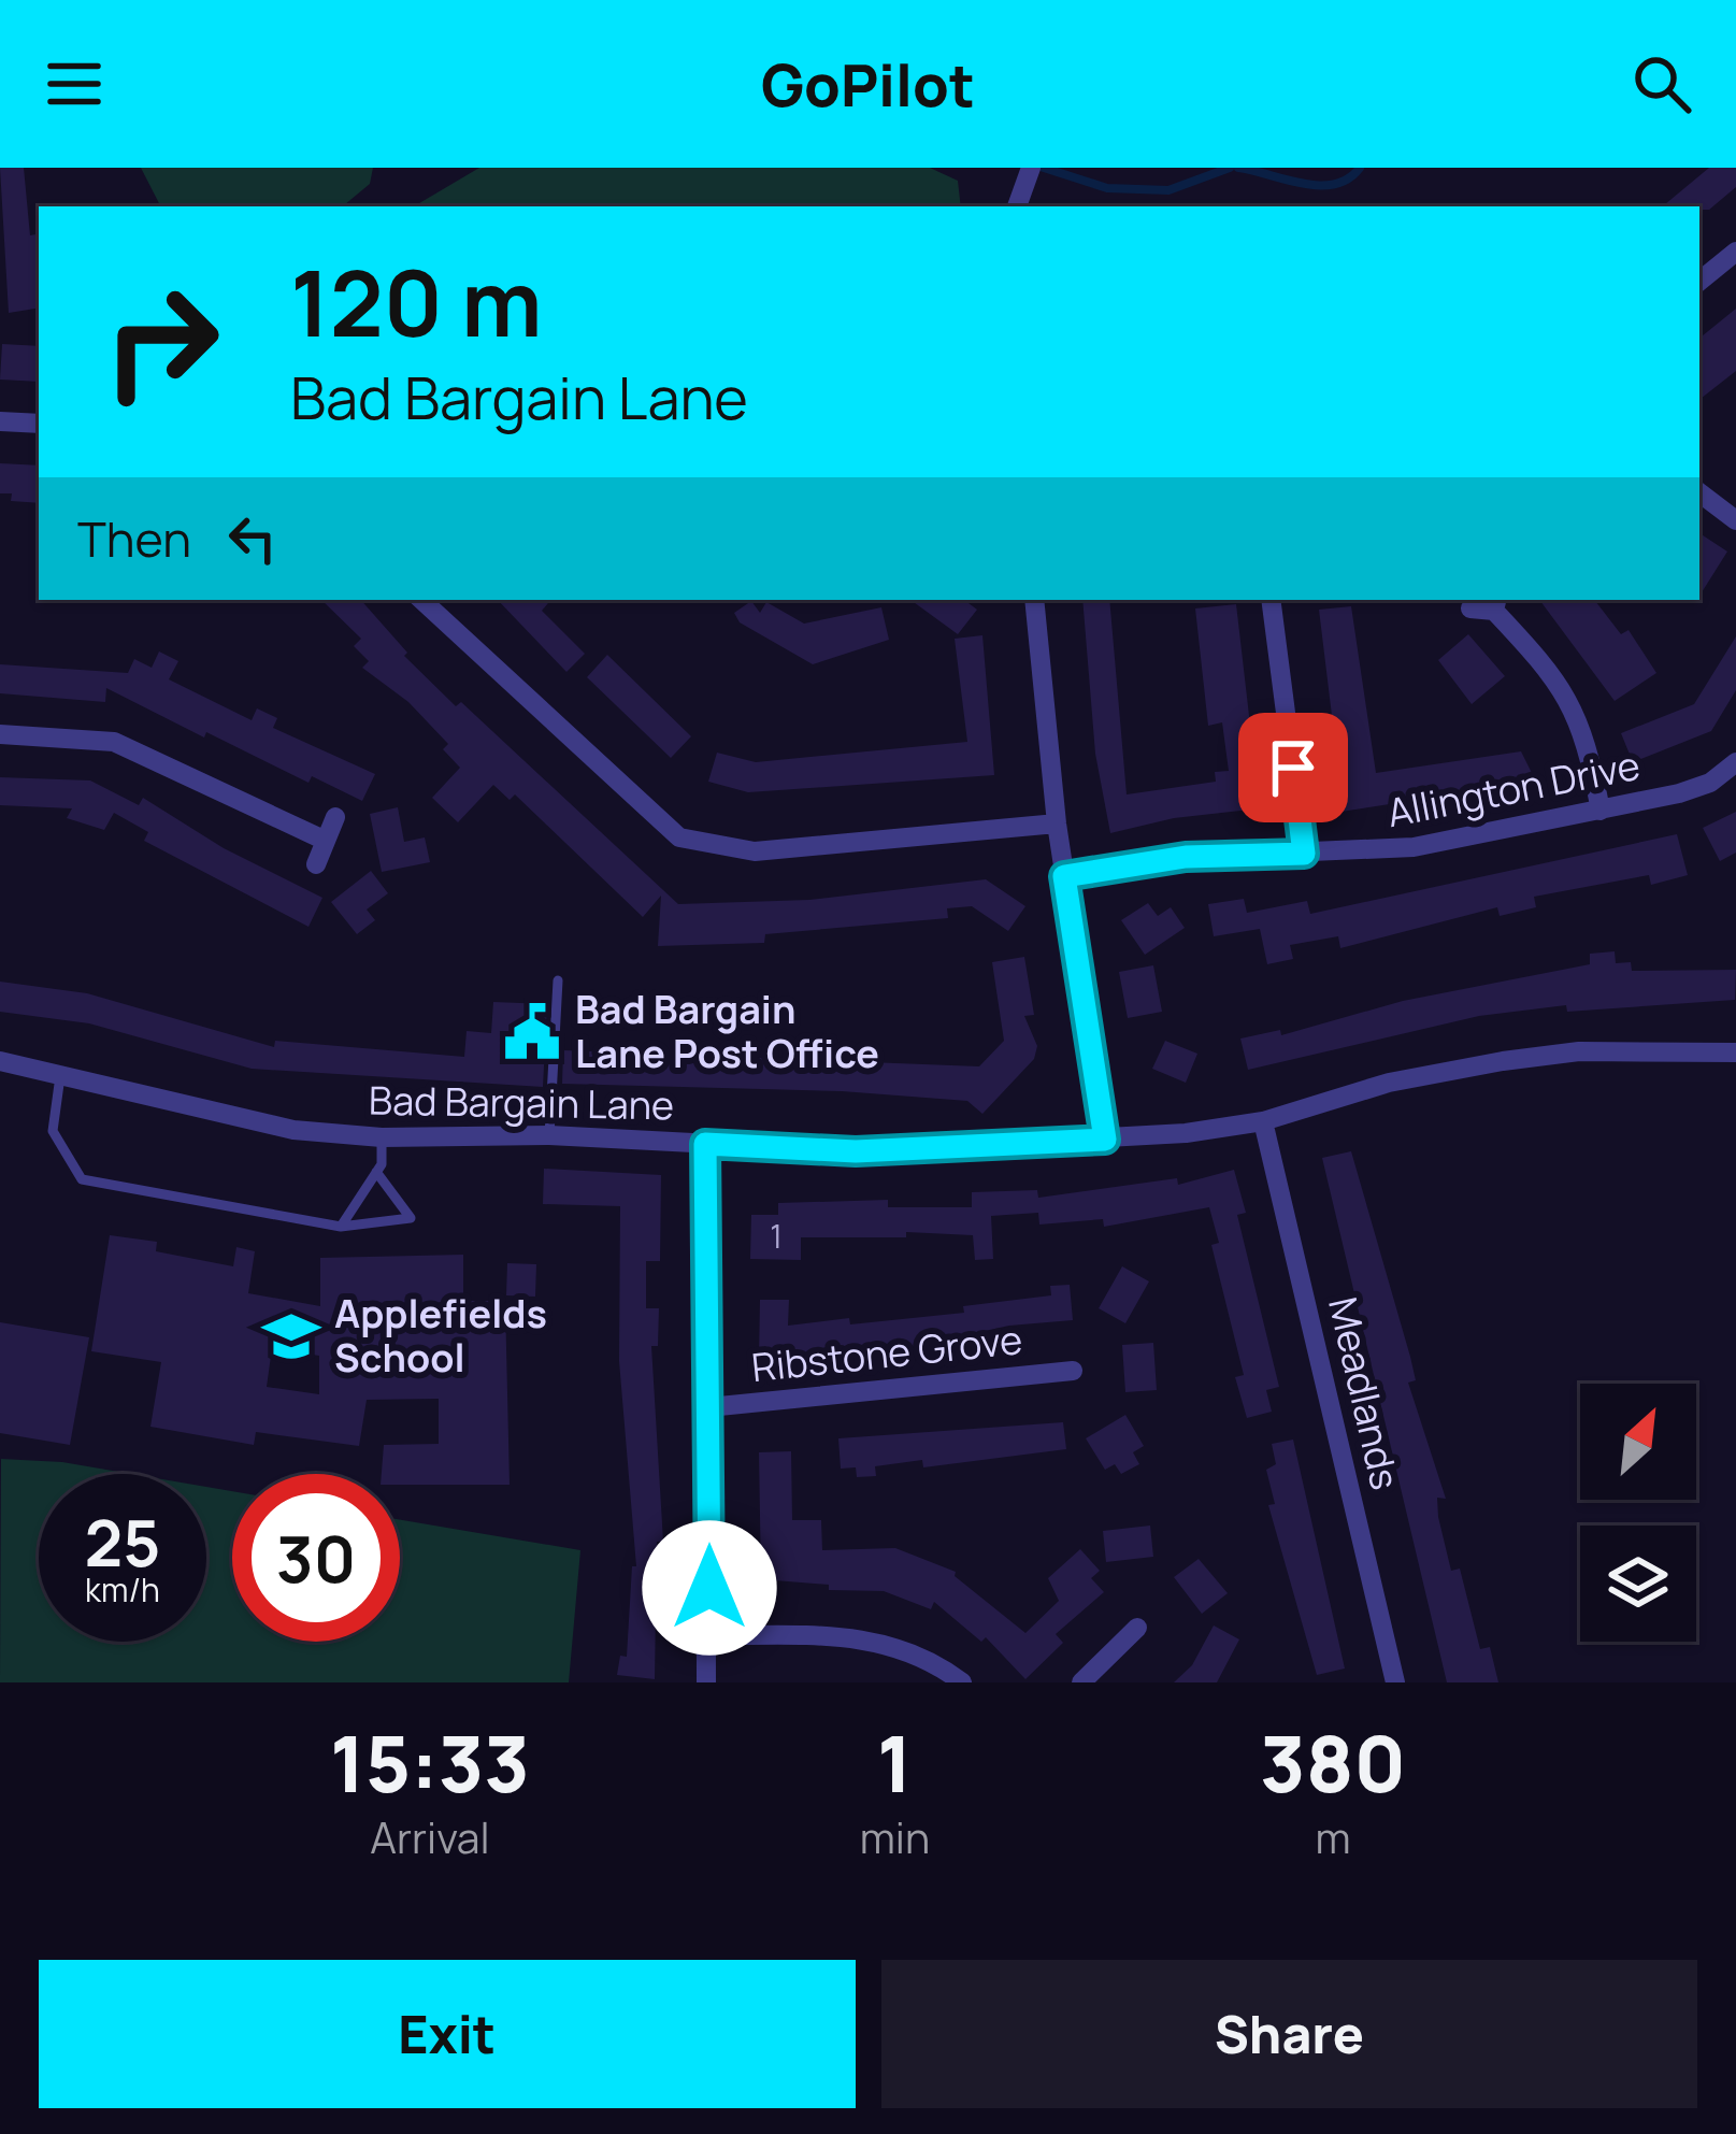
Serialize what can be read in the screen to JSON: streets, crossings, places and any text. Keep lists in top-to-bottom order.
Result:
{
  "streets": {
    "street": [
      "Allington Drive",
      "Bad Bargain Lane",
      "Ribstone Grove",
      "Meadlands"
    ]
  },
  "crossings": [
    ["Bad Bargain Lane", "Meadlands"]
  ],
  "places": {
    "public building": ["Bad Bargain Lane Post Office"],
    "school or university": ["Applefields School"]
  },
  "house_numbers": ["1"],
  "north": "top right",
  "page": {
    "header": "GoPilot",
    "turn": ["120 m", "Bad Bargain Lane"],
    "then": "Then",
    "speed": "25 km/h",
    "limit": "30",
    "eta": [
      "15:33",
      "Arrival",
      "1",
      "min",
      "380",
      "m"
    ],
    "buttons": ["Exit", "Share"]
  }
}
